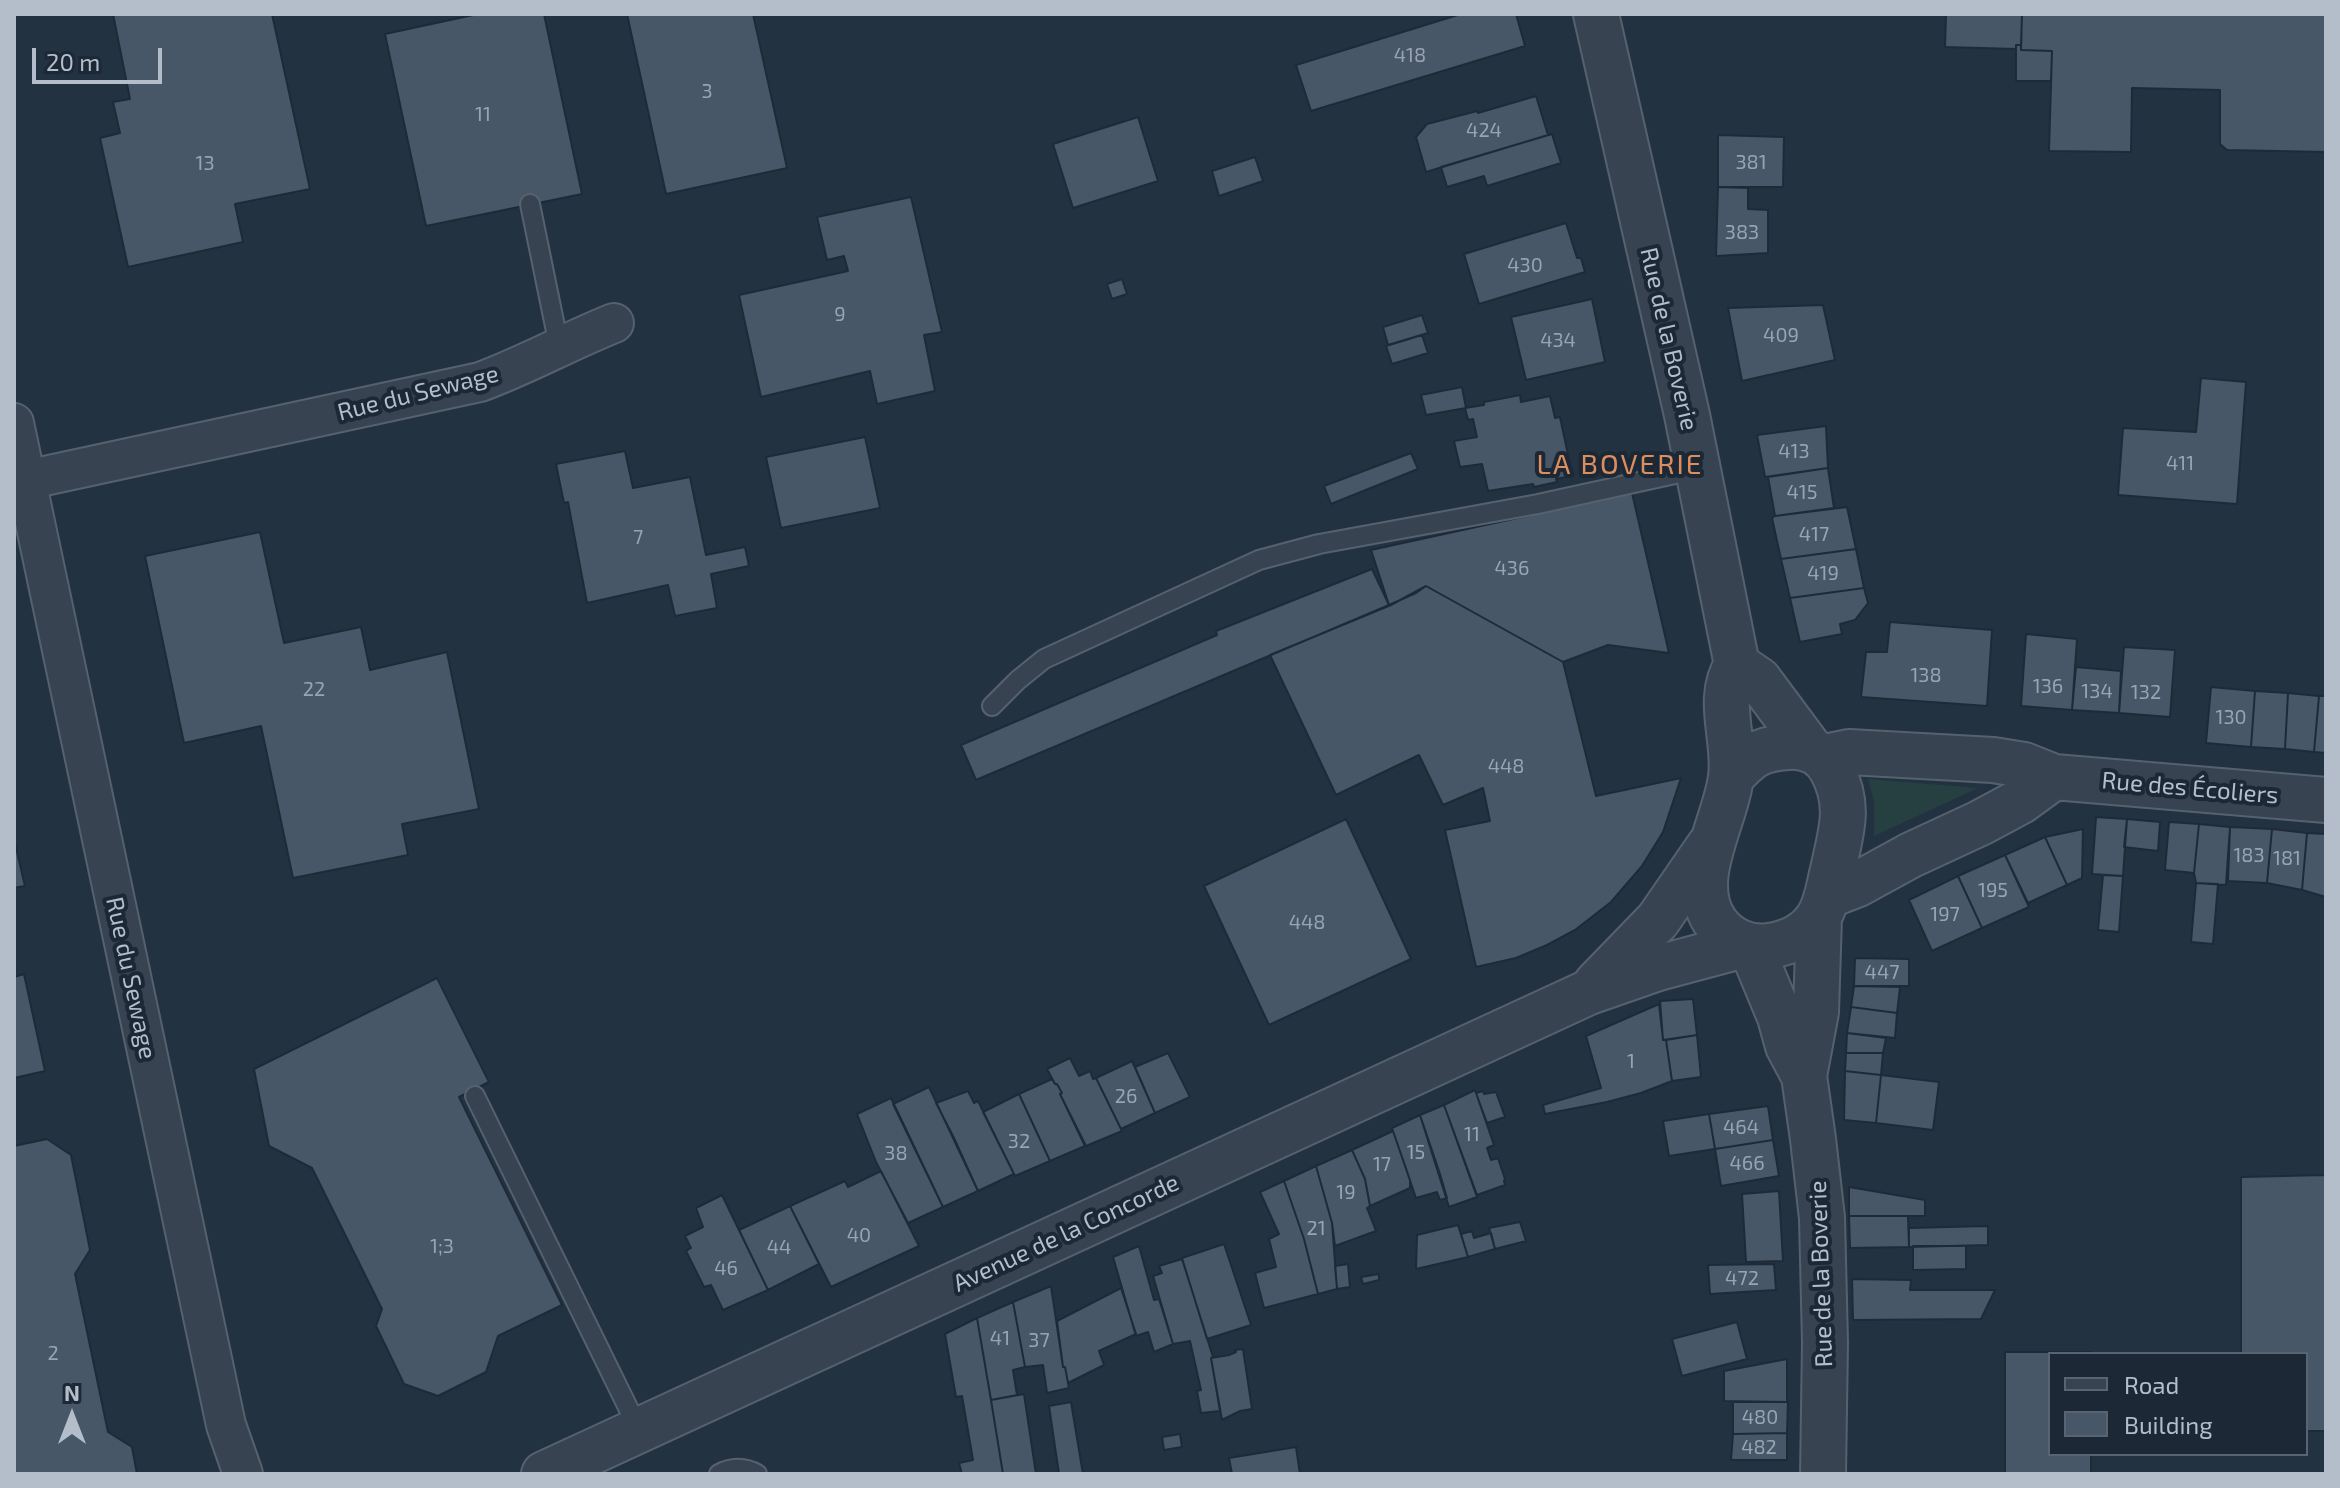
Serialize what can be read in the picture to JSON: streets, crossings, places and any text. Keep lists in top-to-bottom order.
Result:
{
  "streets": {
    "street": [
      "Rue de la Boverie",
      "Rue du Sewage",
      "Rue des Écoliers",
      "Avenue de la Concorde"
    ]
  },
  "crossings": [
    ["Rue de la Boverie", "Rue des Écoliers"],
    ["Rue de la Boverie", "Avenue de la Concorde"],
    ["Rue des Écoliers", "Avenue de la Concorde"]
  ],
  "districts": ["LA BOVERIE"],
  "house_numbers": [
    "418",
    "3",
    "11",
    "424",
    "381",
    "13",
    "383",
    "430",
    "9",
    "409",
    "434",
    "413",
    "411",
    "415",
    "417",
    "7",
    "436",
    "419",
    "138",
    "136",
    "22",
    "134",
    "132",
    "130",
    "448",
    "183",
    "181",
    "195",
    "197",
    "448",
    "447",
    "1",
    "26",
    "464",
    "11",
    "32",
    "15",
    "38",
    "466",
    "17",
    "19",
    "21",
    "40",
    "1;3",
    "44",
    "46",
    "472",
    "41",
    "37",
    "2",
    "480",
    "482"
  ],
  "legend": ["Road", "Building"],
  "scale_bar": "20 m",
  "north": "top"
}
